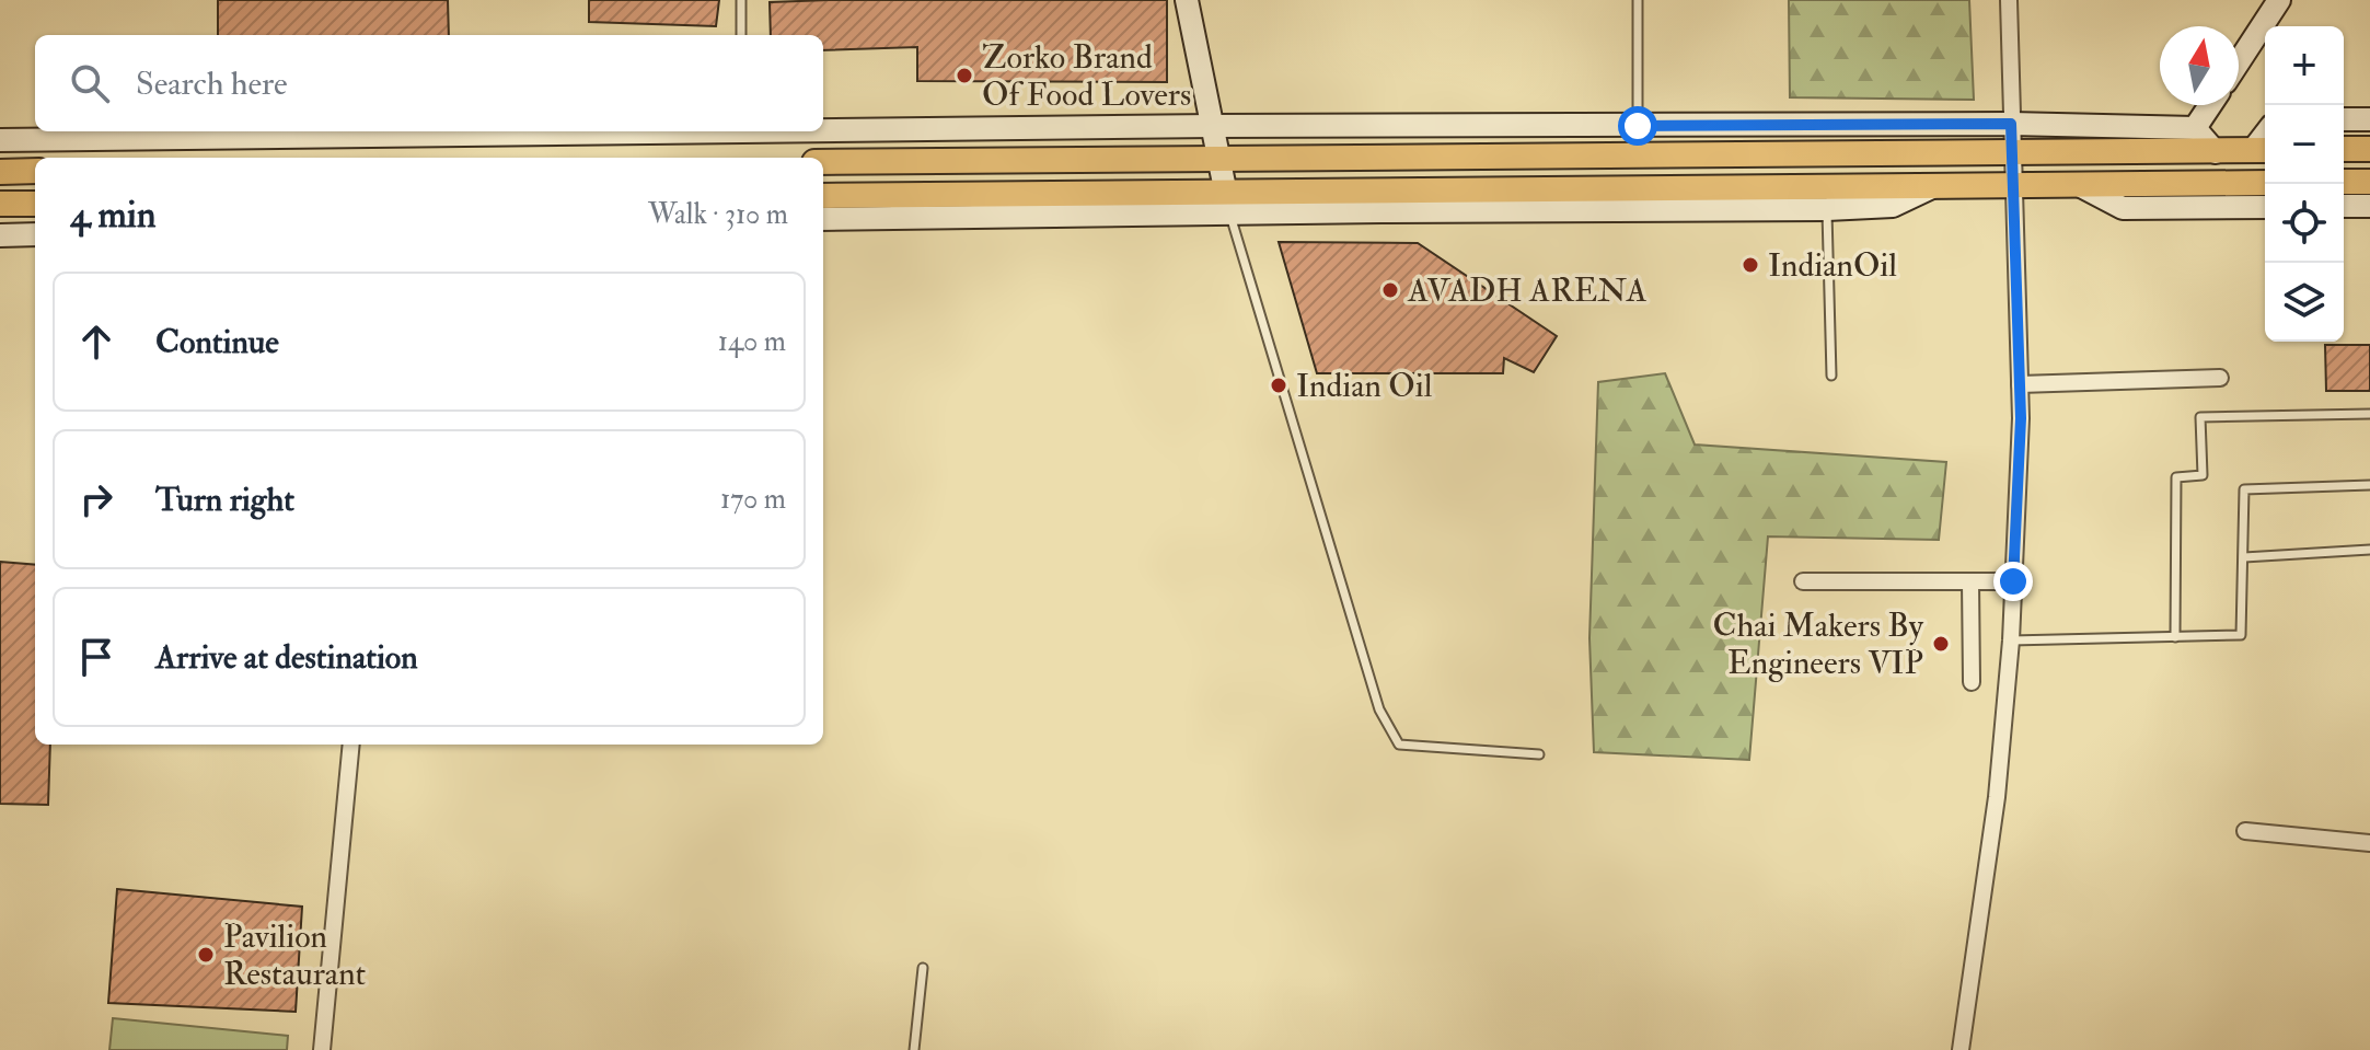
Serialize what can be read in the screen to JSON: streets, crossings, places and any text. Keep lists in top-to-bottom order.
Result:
{
  "places": [
    "Zorko Brand Of Food Lovers",
    "IndianOil",
    "AVADH ARENA",
    "Indian Oil",
    "Chai Makers By Engineers VIP",
    "Pavilion Restaurant"
  ],
  "north": "top",
  "page": {
    "map_buttons": ["+", "−"],
    "search": "Search here",
    "heading": ["4 min", "Walk · 310 m"],
    "list": [
      ["Continue", "140 m"],
      ["Turn right", "170 m"],
      "Arrive at destination"
    ]
  }
}
